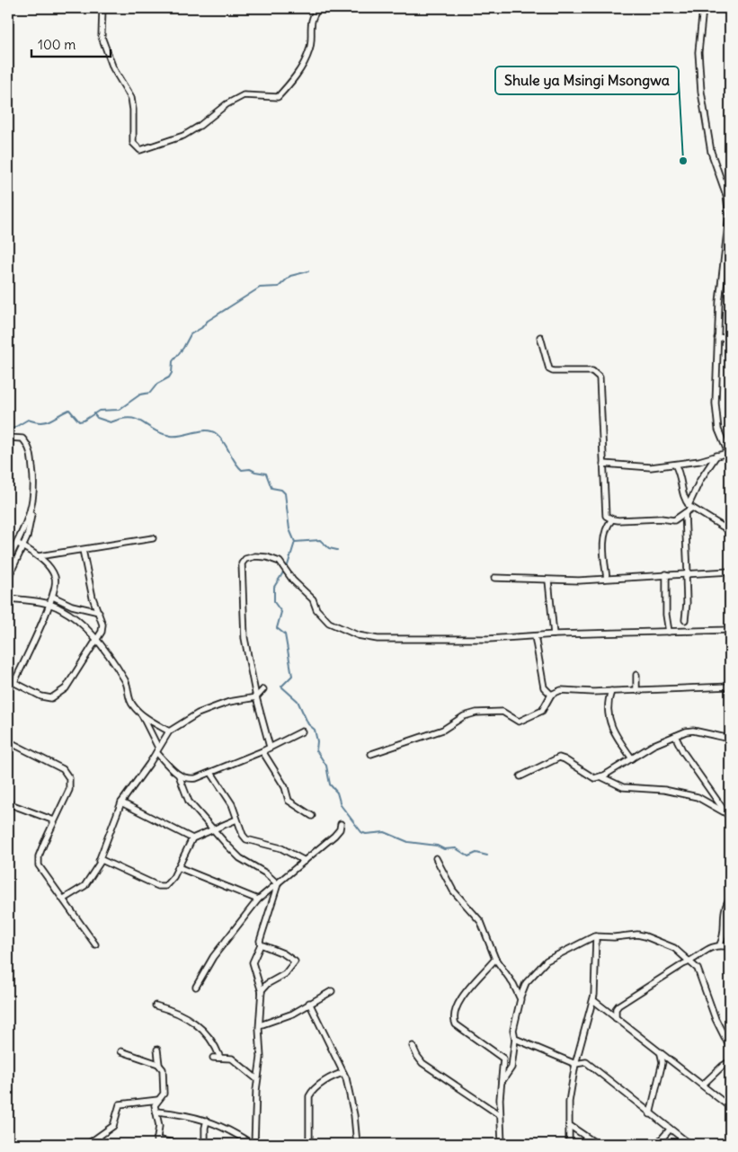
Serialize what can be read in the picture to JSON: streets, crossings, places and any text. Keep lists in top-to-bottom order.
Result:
{
  "places": ["Shule ya Msingi Msongwa"],
  "scale_bar": "100 m"
}
